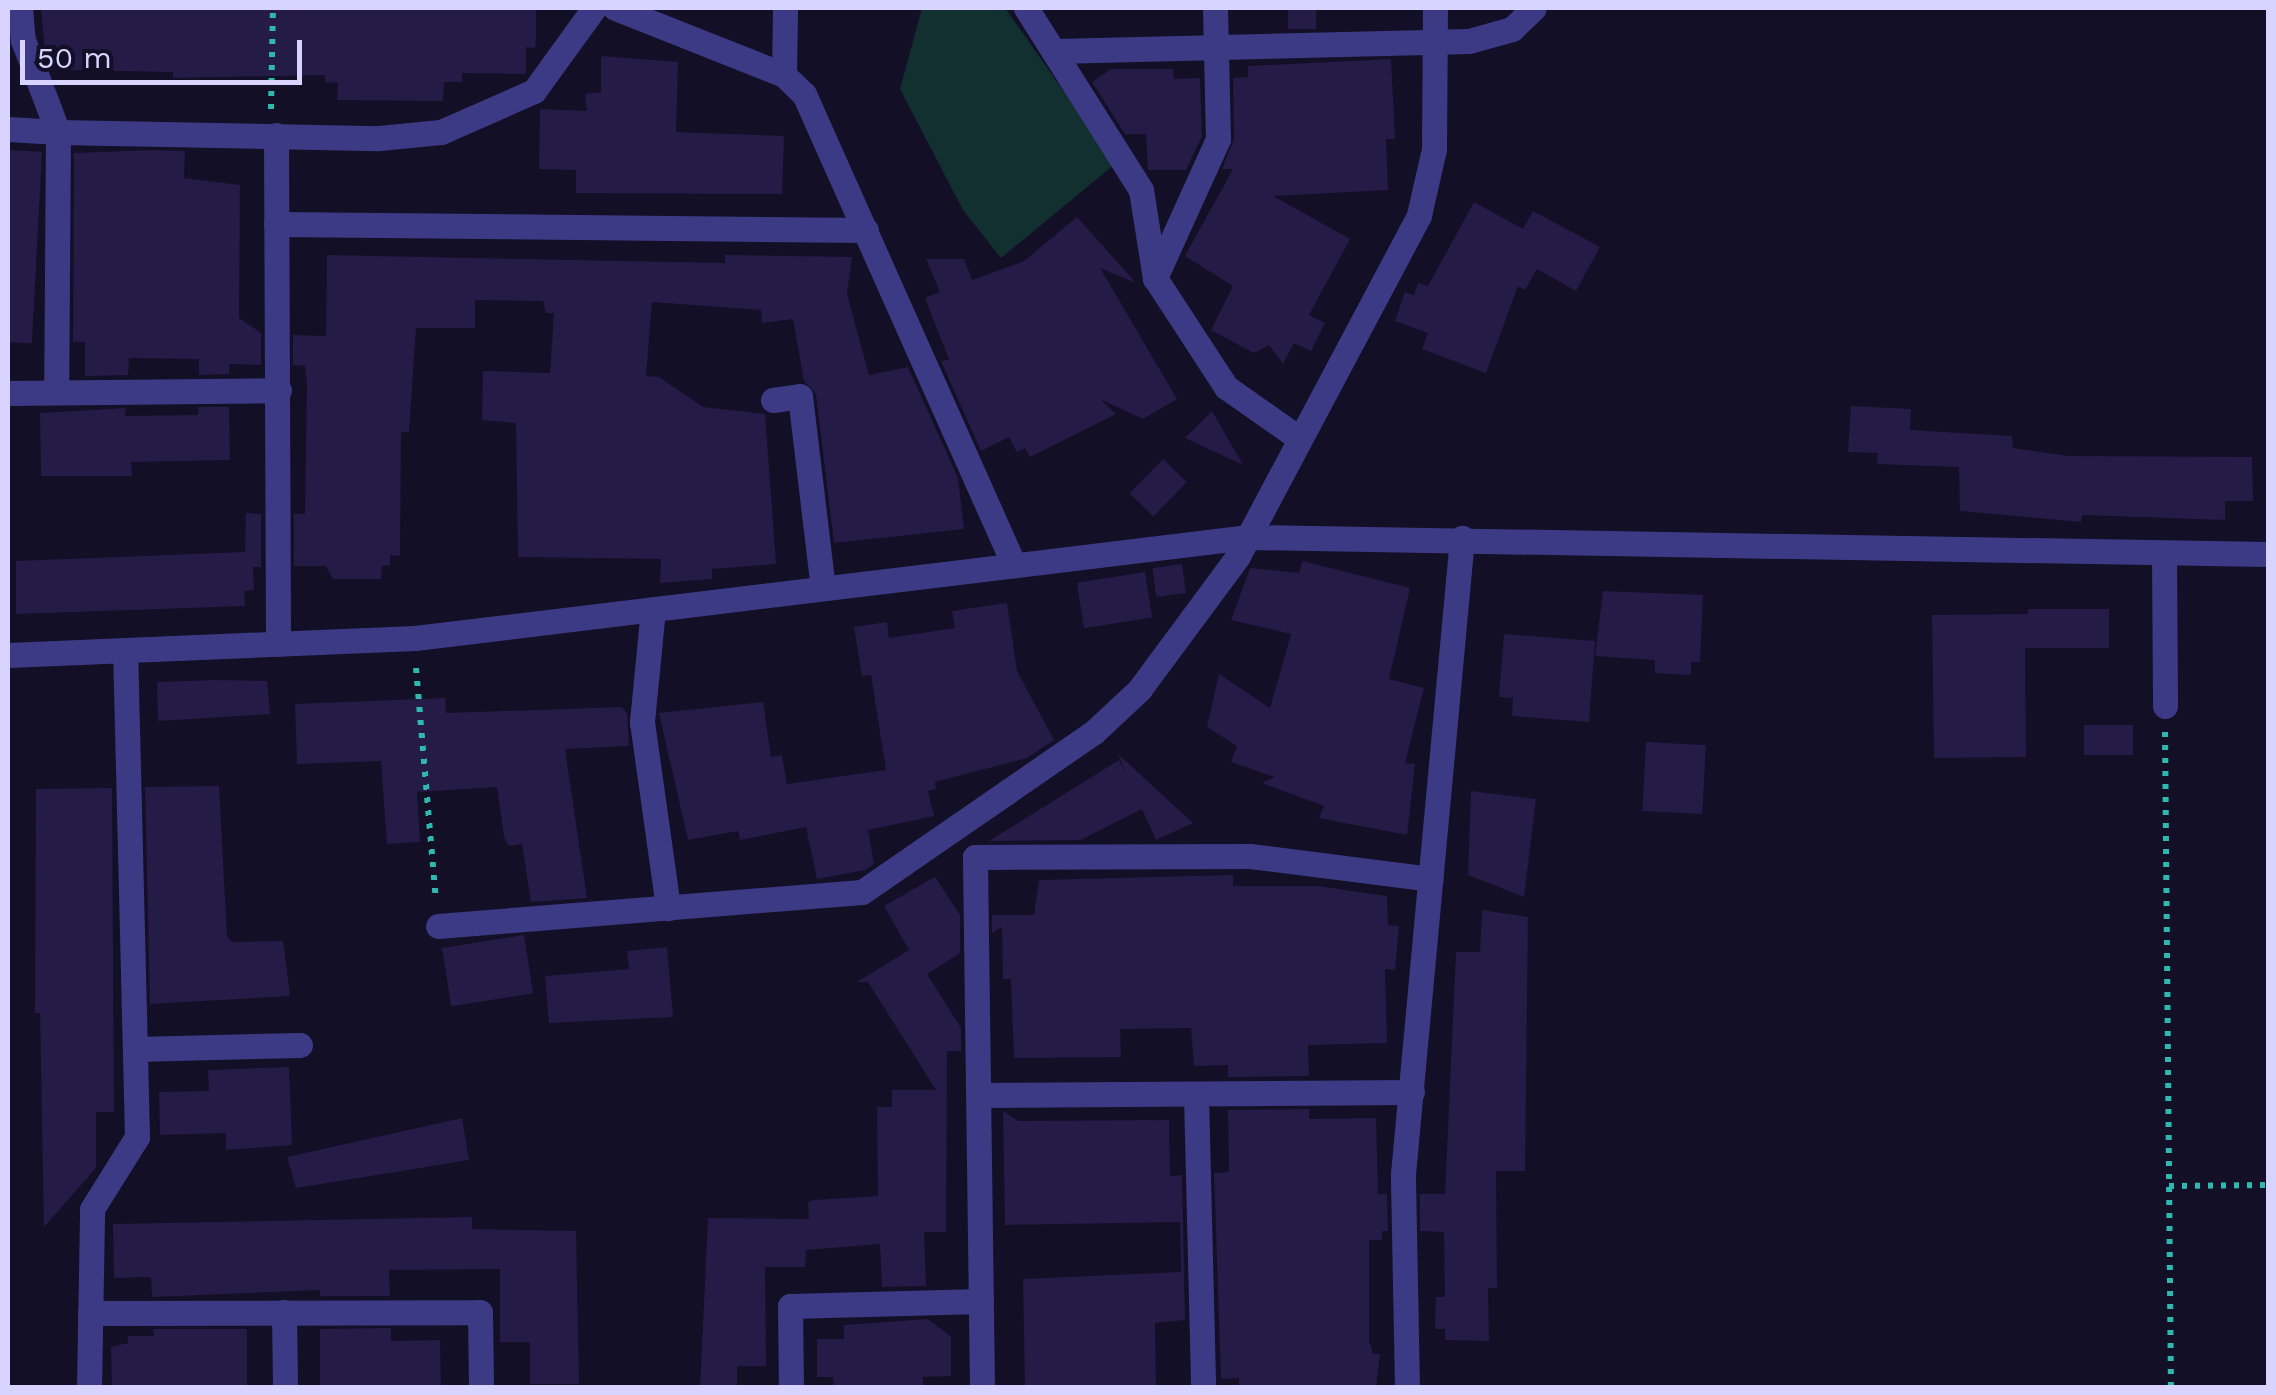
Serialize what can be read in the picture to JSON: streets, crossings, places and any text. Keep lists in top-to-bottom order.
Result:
{
  "scale_bar": "50 m"
}
